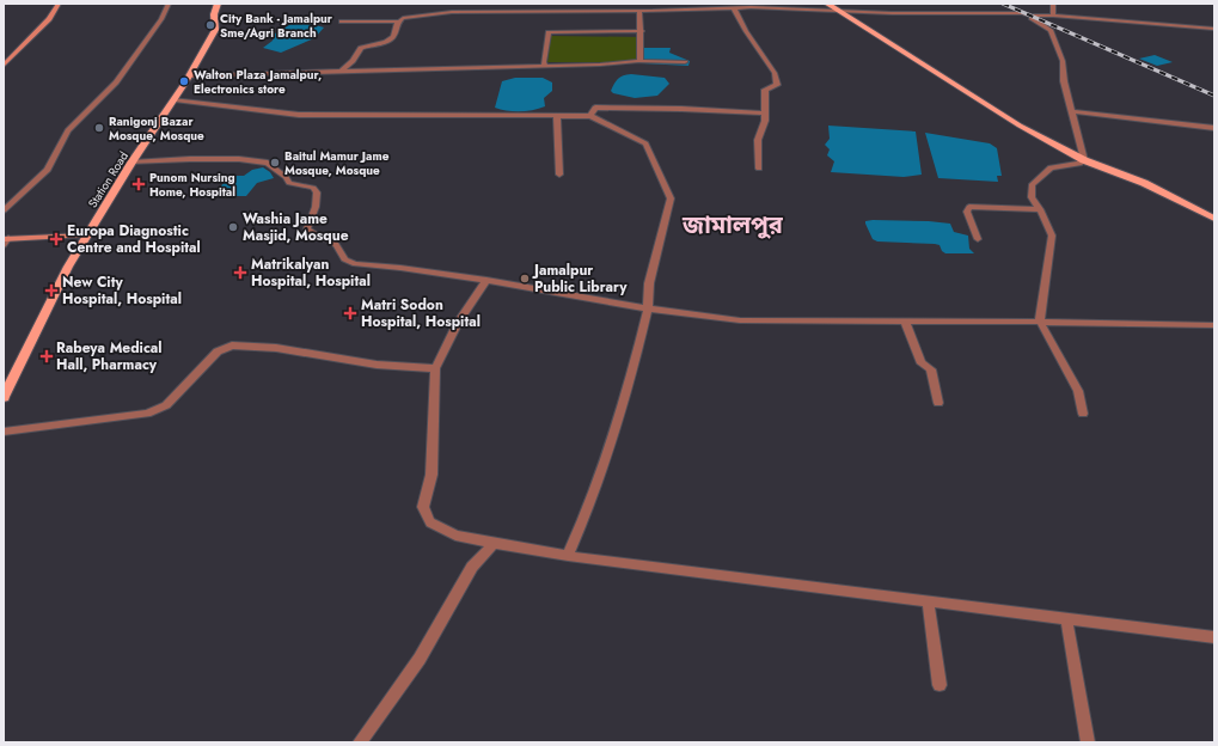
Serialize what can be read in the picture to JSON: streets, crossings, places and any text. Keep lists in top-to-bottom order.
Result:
{
  "streets": {
    "main road": ["Station Road"]
  },
  "districts": ["জামালপুর"],
  "places": {
    "other": [
      "City Bank - Jamalpur Sme/Agri Branch",
      "Walton Plaza Jamalpur, Electronics store",
      "Ranigonj Bazar Mosque, Mosque",
      "Baitul Mamur Jame Mosque, Mosque",
      "Washia Jame Masjid, Mosque",
      "Jamalpur Public Library"
    ],
    "health": [
      "Punom Nursing Home, Hospital",
      "Europa Diagnostic Centre and Hospital",
      "Matrikalyan Hospital, Hospital",
      "New City Hospital, Hospital",
      "Matri Sodon Hospital, Hospital",
      "Rabeya Medical Hall, Pharmacy"
    ]
  }
}
